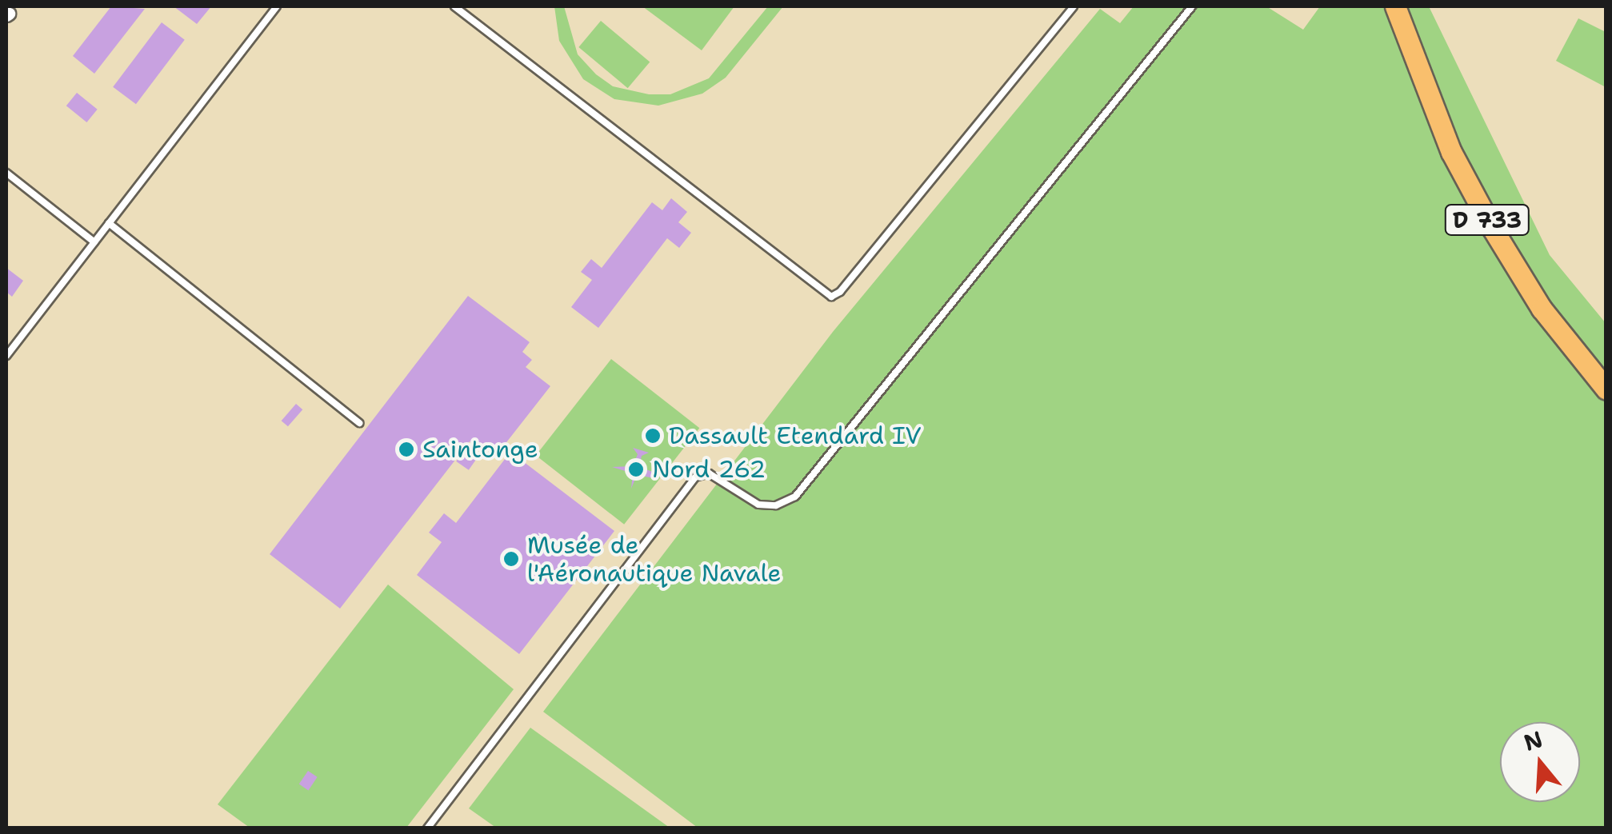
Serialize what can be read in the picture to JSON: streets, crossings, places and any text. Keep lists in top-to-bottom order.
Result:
{
  "streets": {
    "main road": ["D 733"]
  },
  "places": [
    "Dassault Etendard IV",
    "Saintonge",
    "Nord 262",
    "Musée de l'Aéronautique Navale"
  ],
  "north": "top"
}
